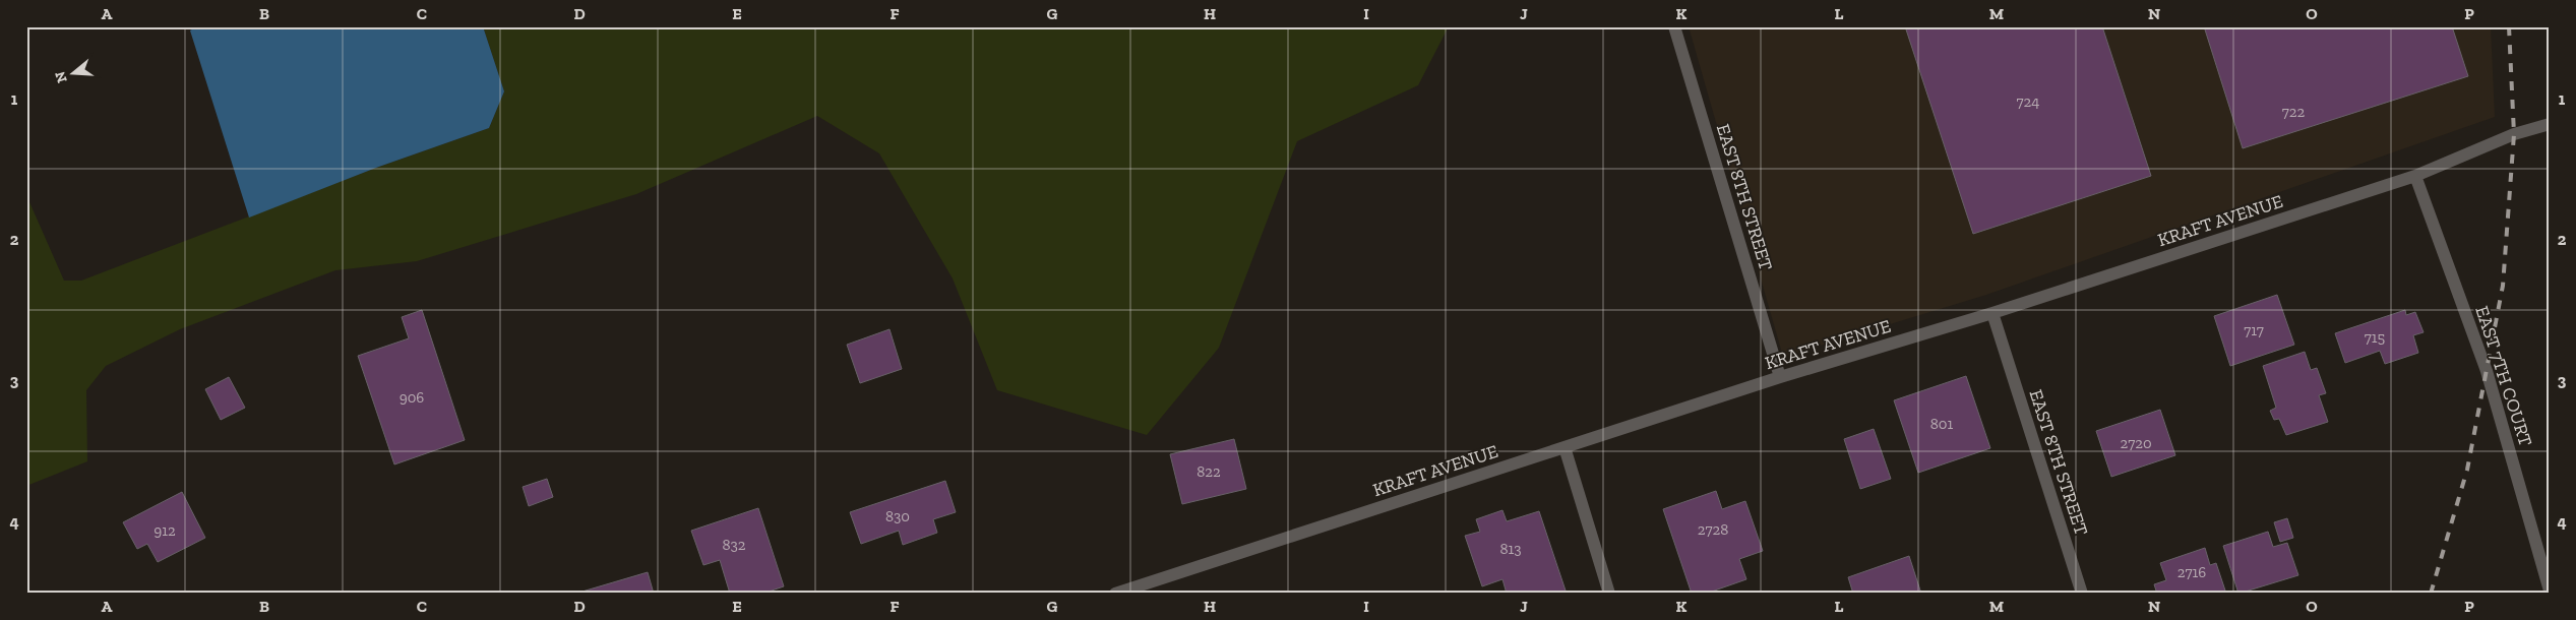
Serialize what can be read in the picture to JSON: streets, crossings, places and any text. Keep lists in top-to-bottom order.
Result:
{
  "streets": {
    "street": ["EAST 8TH STREET", "KRAFT AVENUE", "EAST 7TH COURT"]
  },
  "crossings": [
    ["EAST 8TH STREET", "KRAFT AVENUE"],
    ["KRAFT AVENUE", "EAST 7TH COURT"]
  ],
  "house_numbers": [
    "724",
    "722",
    "717",
    "715",
    "906",
    "801",
    "2720",
    "822",
    "830",
    "2728",
    "912",
    "832",
    "813",
    "2716"
  ],
  "north": "left",
  "grid": {
    "columns": [
      "A",
      "B",
      "C",
      "D",
      "E",
      "F",
      "G",
      "H",
      "I",
      "J",
      "K",
      "L",
      "M",
      "N",
      "O",
      "P"
    ],
    "rows": [
      "1",
      "2",
      "3",
      "4"
    ]
  }
}
